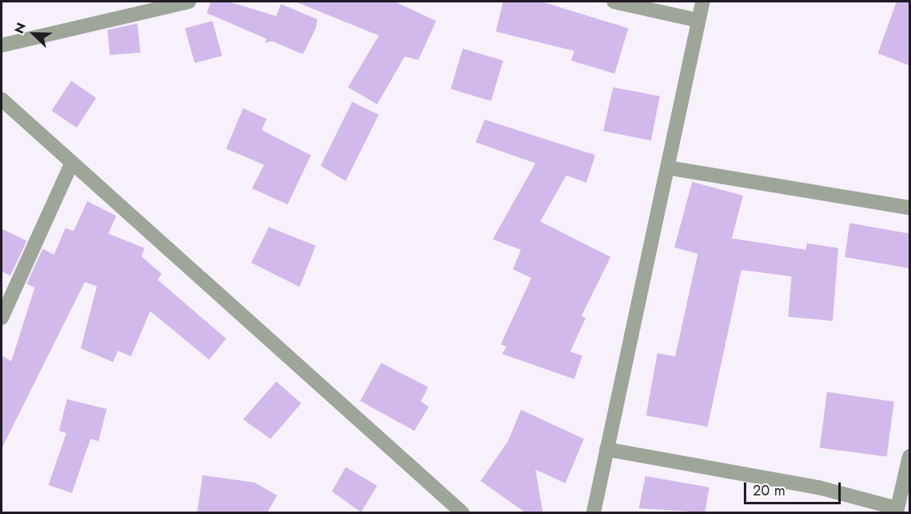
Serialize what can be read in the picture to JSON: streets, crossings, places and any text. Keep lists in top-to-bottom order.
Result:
{
  "scale_bar": "20 m",
  "north": "top left"
}
